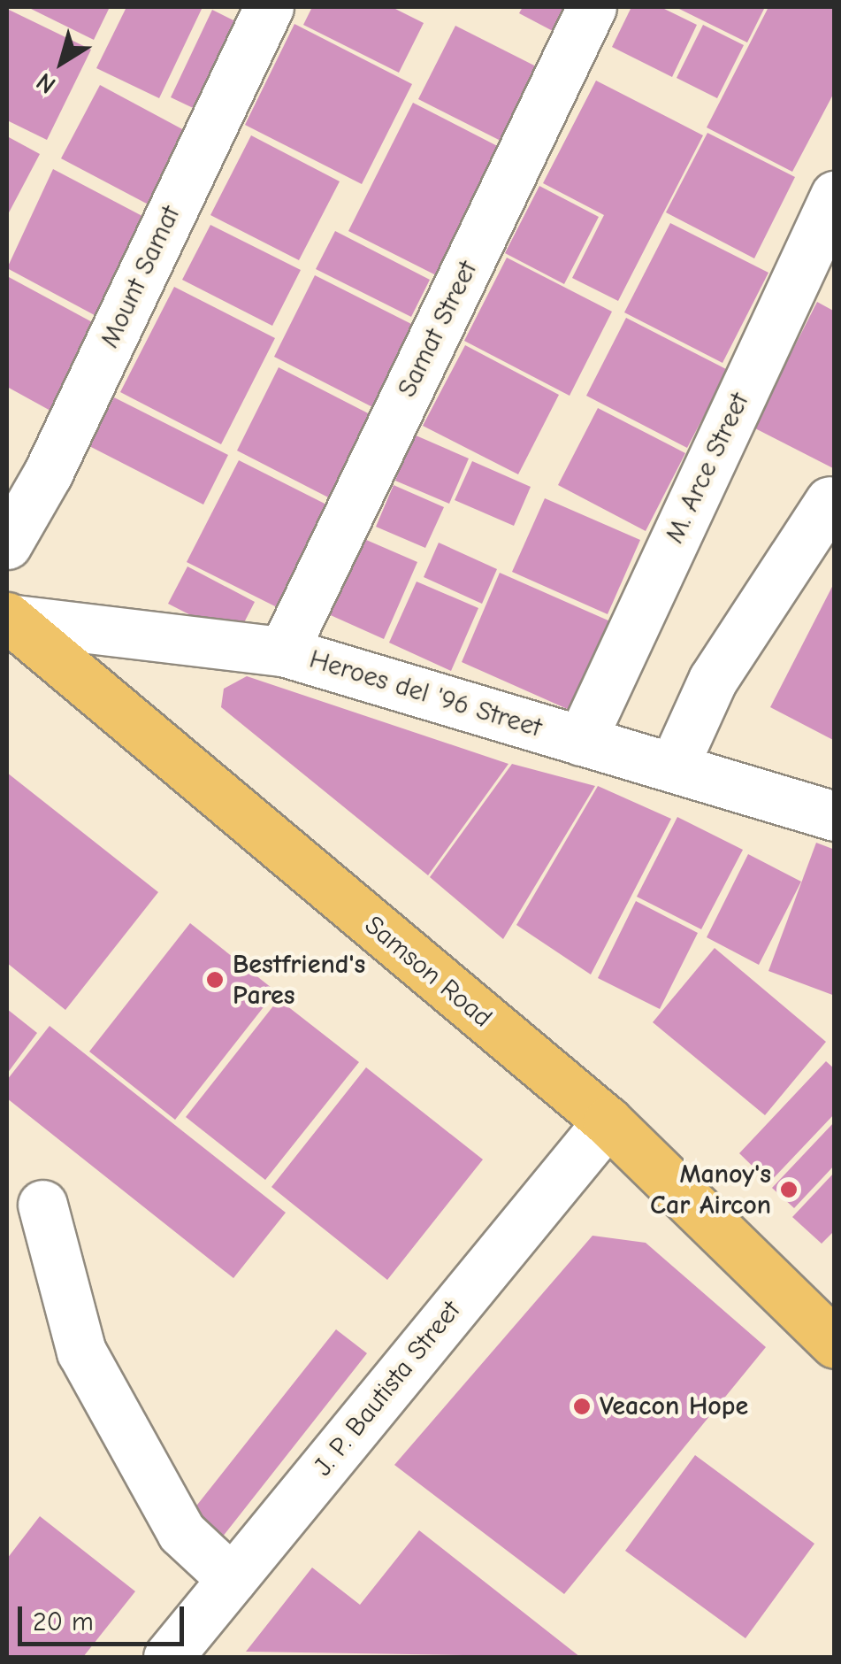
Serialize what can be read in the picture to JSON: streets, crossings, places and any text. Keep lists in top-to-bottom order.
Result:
{
  "streets": {
    "highway": ["Samson Road"],
    "street": [
      "Mount Samat",
      "Samat Street",
      "M. Arce Street",
      "Heroes del '96 Street",
      "J. P. Bautista Street"
    ]
  },
  "crossings": [
    ["Samat Street", "Heroes del '96 Street"],
    ["M. Arce Street", "Heroes del '96 Street"],
    ["Heroes del '96 Street", "Samson Road"],
    ["Samson Road", "J. P. Bautista Street"]
  ],
  "places": ["Bestfriend's Pares", "Manoy's Car Aircon", "Veacon Hope"],
  "scale_bar": "20 m",
  "north": "bottom left"
}
